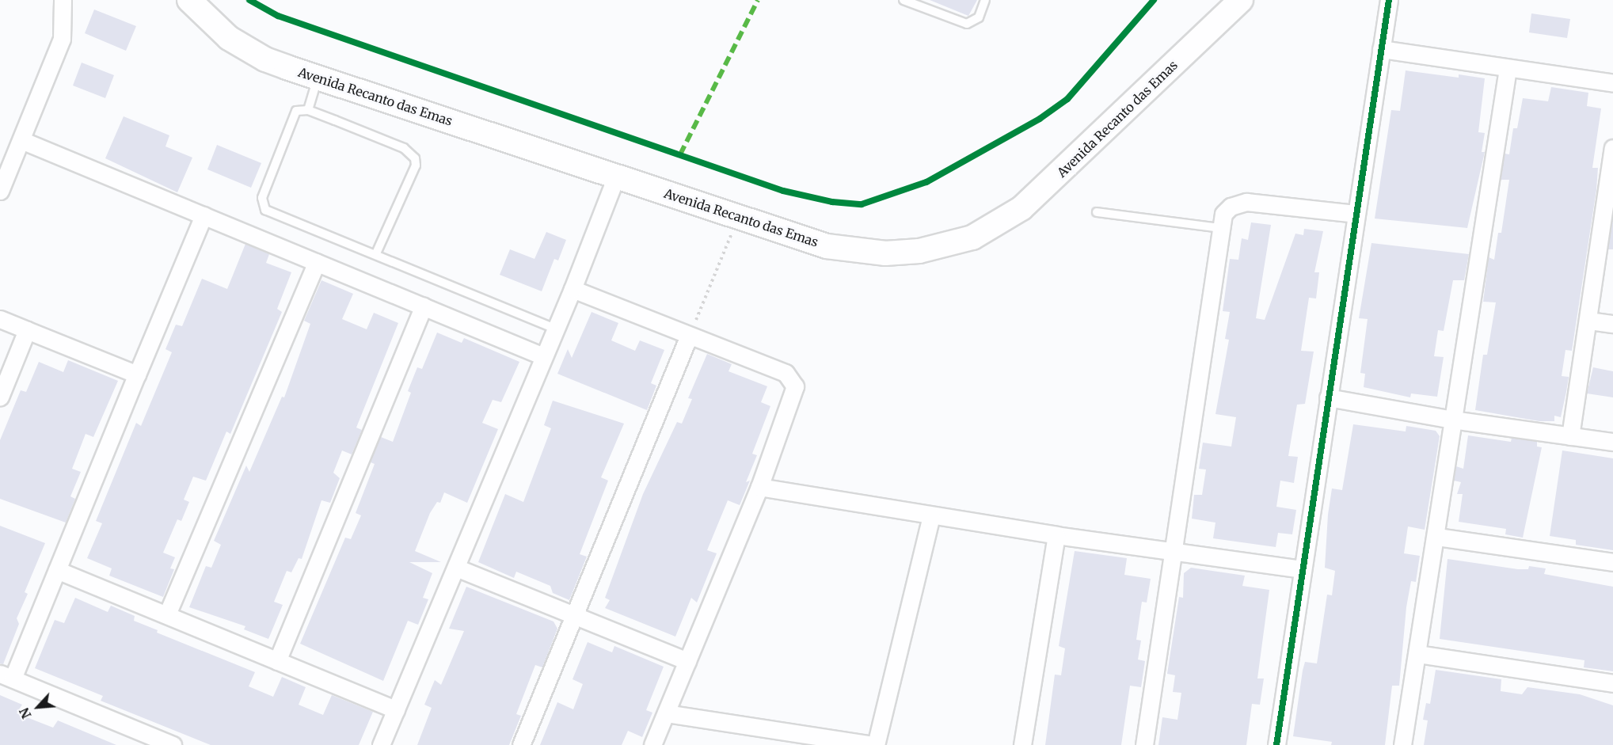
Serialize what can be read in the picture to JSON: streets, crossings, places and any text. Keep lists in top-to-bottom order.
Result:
{
  "streets": {
    "main road": ["Avenida Recanto das Emas"]
  },
  "north": "bottom left"
}
